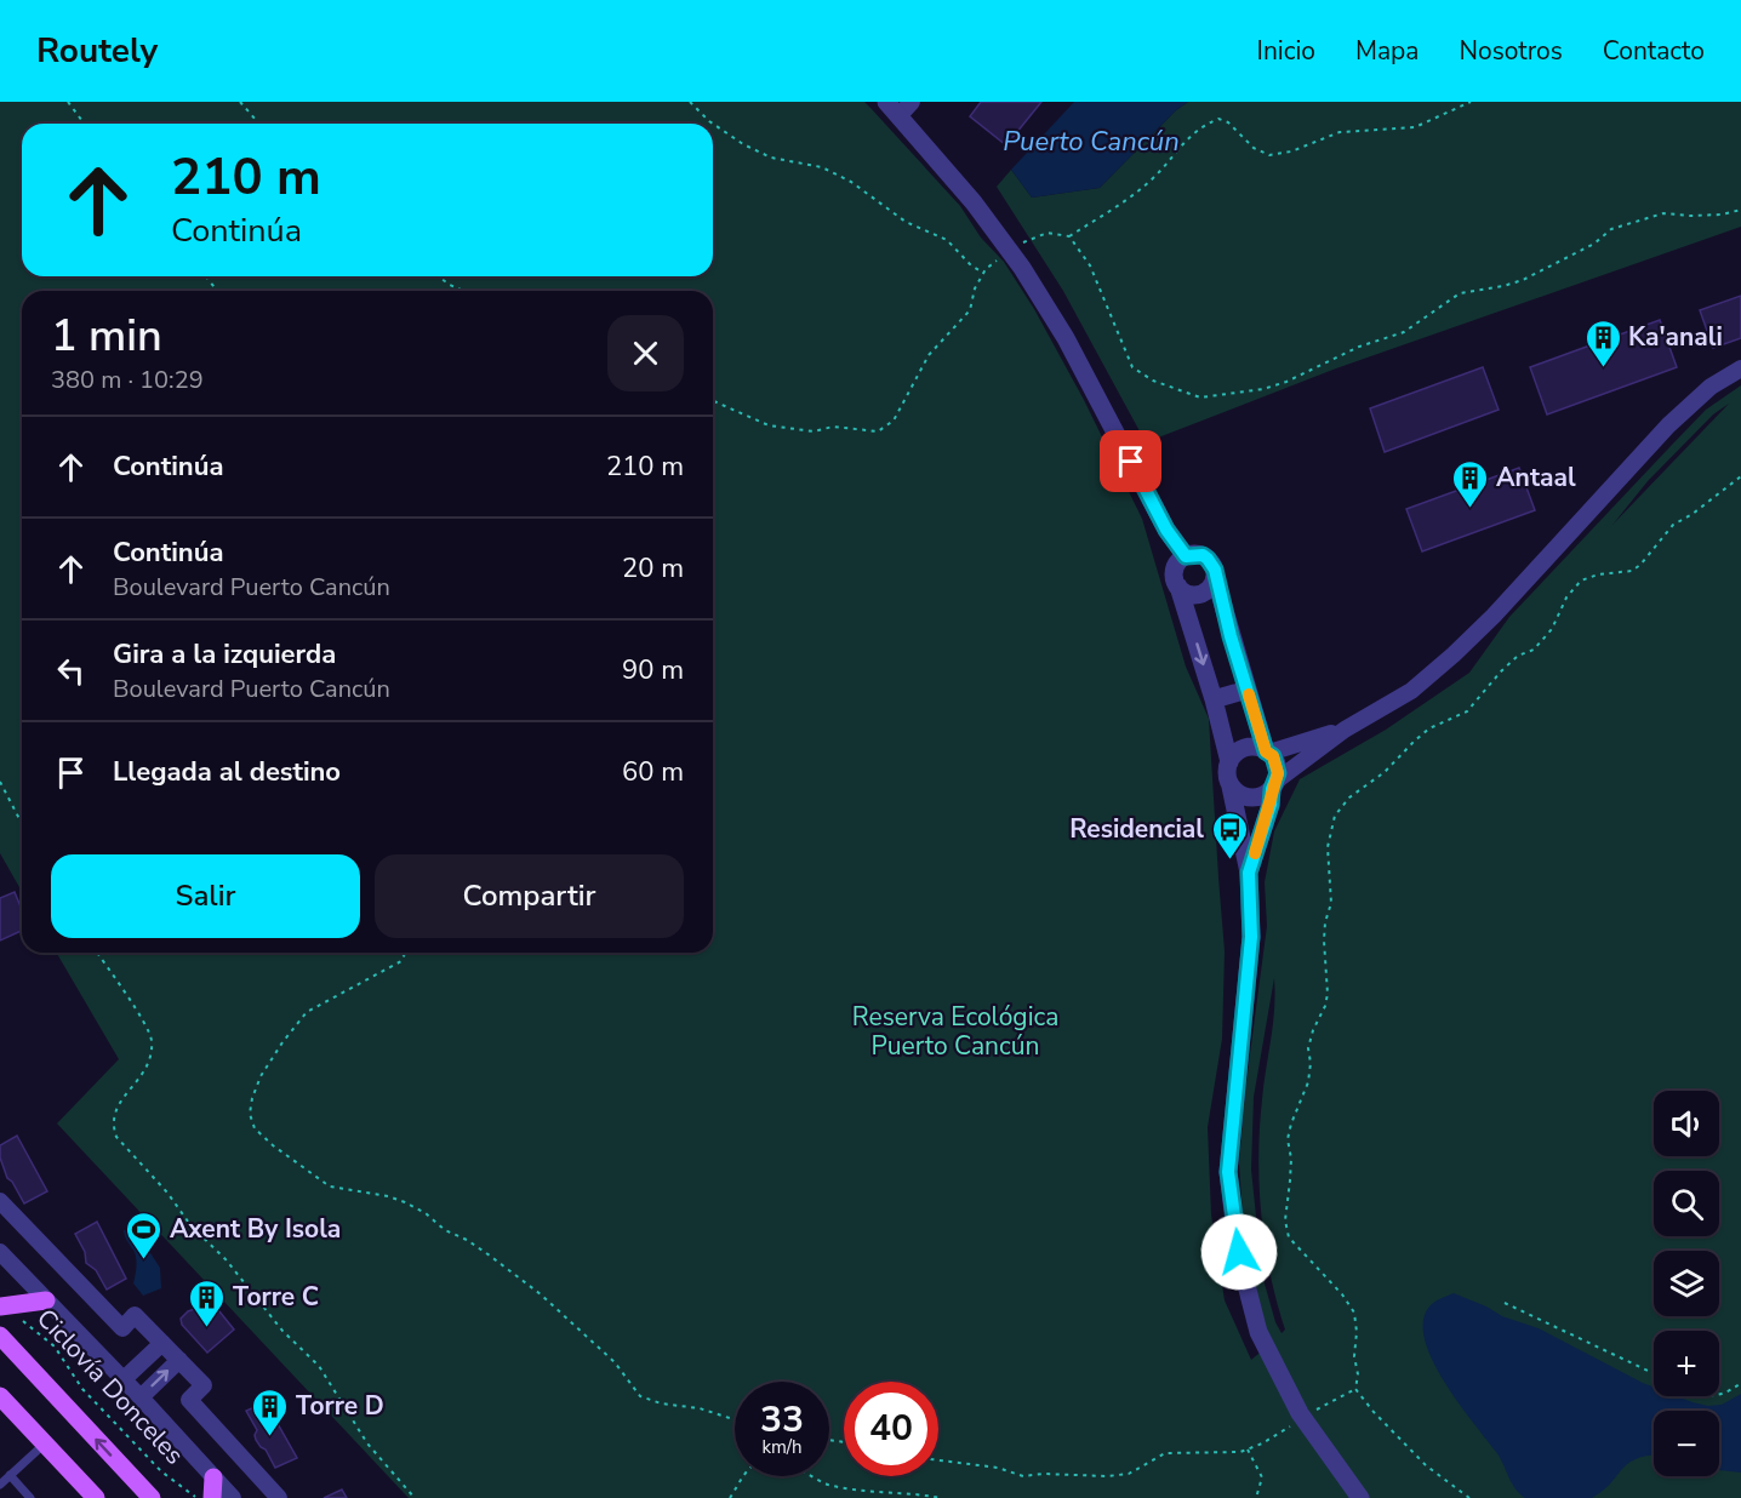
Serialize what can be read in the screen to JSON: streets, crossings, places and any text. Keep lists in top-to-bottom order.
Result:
{
  "streets": {
    "path": ["Ciclovía Donceles"]
  },
  "water": ["Puerto Cancún"],
  "parks": ["Reserva Ecológica Puerto Cancún"],
  "places": {
    "building": [
      "Ka'anali",
      "Antaal",
      "Torre C",
      "Torre D"
    ],
    "bus stop": ["Residencial"],
    "sports": ["Axent By Isola"]
  },
  "page": {
    "header": "Routely",
    "nav": [
      "Inicio",
      "Mapa",
      "Nosotros",
      "Contacto"
    ],
    "turn": ["210 m", "Continúa"],
    "heading": ["1 min", "380 m · 10:29"],
    "list": [
      {
        "name": "Continúa",
        "value": "210 m"
      },
      {
        "name": "Continúa",
        "note": "Boulevard Puerto Cancún",
        "value": "20 m"
      },
      {
        "name": "Gira a la izquierda",
        "note": "Boulevard Puerto Cancún",
        "value": "90 m"
      },
      {
        "name": "Llegada al destino",
        "value": "60 m"
      }
    ],
    "buttons": ["Salir", "Compartir"],
    "map_buttons": ["+", "−"],
    "speed": "33 km/h",
    "limit": "40"
  }
}
